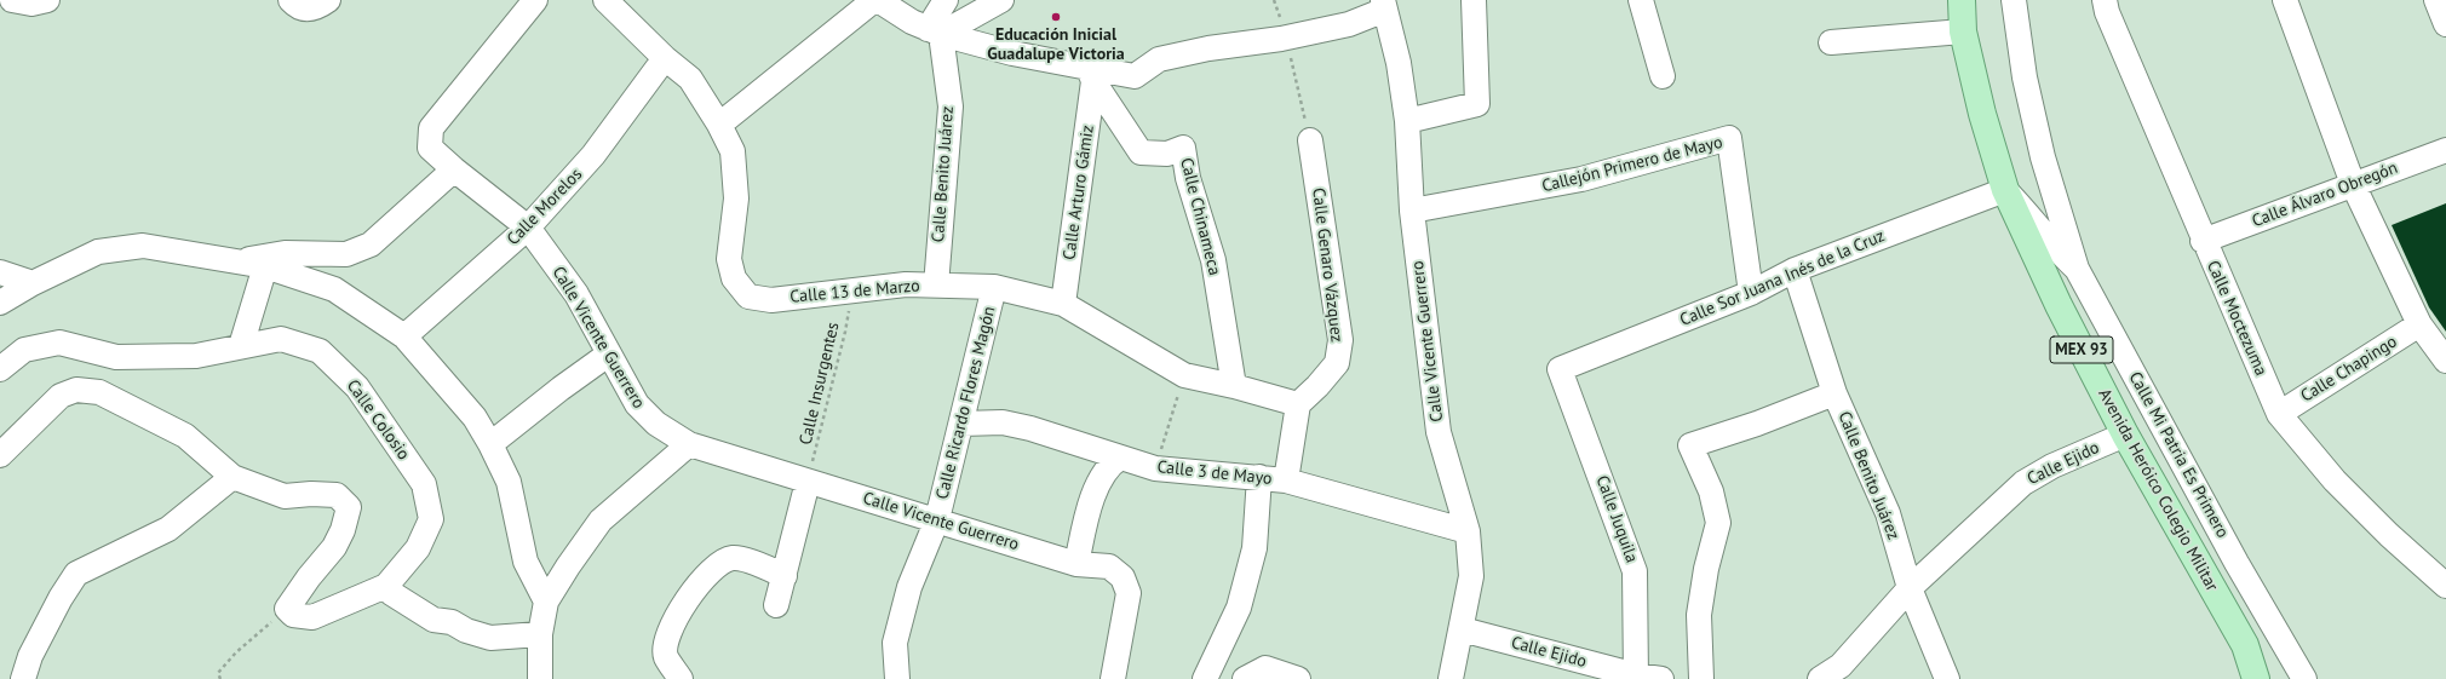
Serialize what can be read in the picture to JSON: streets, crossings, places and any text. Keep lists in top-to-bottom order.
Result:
{
  "streets": {
    "main road": ["MEX 93", "Avenida Heróico Colegio Militar"],
    "street": [
      "Callejón Primero de Mayo",
      "Calle Benito Juárez",
      "Calle Arturo Gámiz",
      "Calle Álvaro Obregón",
      "Calle Morelos",
      "Calle Chinameca",
      "Calle Genaro Vázquez",
      "Calle Sor Juana Inés de la Cruz",
      "Calle 13 de Marzo",
      "Calle Moctezuma",
      "Calle Vicente Guerrero",
      "Calle Chapingo",
      "Calle Ricardo Flores Magón",
      "Calle Colosio",
      "Calle Mi Patria Es Primero",
      "Calle Ejido",
      "Calle 3 de Mayo",
      "Calle Juquila"
    ],
    "path": ["Calle Insurgentes"]
  },
  "crossings": [
    ["Callejón Primero de Mayo", "Calle Sor Juana Inés de la Cruz"],
    ["Callejón Primero de Mayo", "Calle Vicente Guerrero"],
    ["Calle Benito Juárez", "Calle Sor Juana Inés de la Cruz"],
    ["Calle Benito Juárez", "Calle 13 de Marzo"],
    ["Calle Benito Juárez", "Calle Ejido"],
    ["Calle Arturo Gámiz", "Calle Chinameca"],
    ["Calle Arturo Gámiz", "Calle 13 de Marzo"],
    ["Calle Álvaro Obregón", "Calle Moctezuma"],
    ["Calle Morelos", "Calle 13 de Marzo"],
    ["Calle Morelos", "Calle Vicente Guerrero"],
    ["Calle Chinameca", "Calle 13 de Marzo"],
    ["Calle Genaro Vázquez", "Calle 13 de Marzo"],
    ["Calle Sor Juana Inés de la Cruz", "Avenida Heróico Colegio Militar"],
    ["Calle Sor Juana Inés de la Cruz", "Calle Juquila"],
    ["Calle 13 de Marzo", "Calle Insurgentes"],
    ["Calle 13 de Marzo", "Calle Ricardo Flores Magón"],
    ["Calle Moctezuma", "Calle Chapingo"],
    ["Calle Vicente Guerrero", "Calle Insurgentes"],
    ["Calle Vicente Guerrero", "Calle Ricardo Flores Magón"],
    ["Calle Vicente Guerrero", "Calle Ejido"],
    ["Calle Vicente Guerrero", "Calle 3 de Mayo"],
    ["Calle Ricardo Flores Magón", "Calle 3 de Mayo"],
    ["Calle Ejido", "Avenida Heróico Colegio Militar"],
    ["Calle Ejido", "Calle Juquila"]
  ],
  "places": ["Educación Inicial Guadalupe Victoria"]
}
